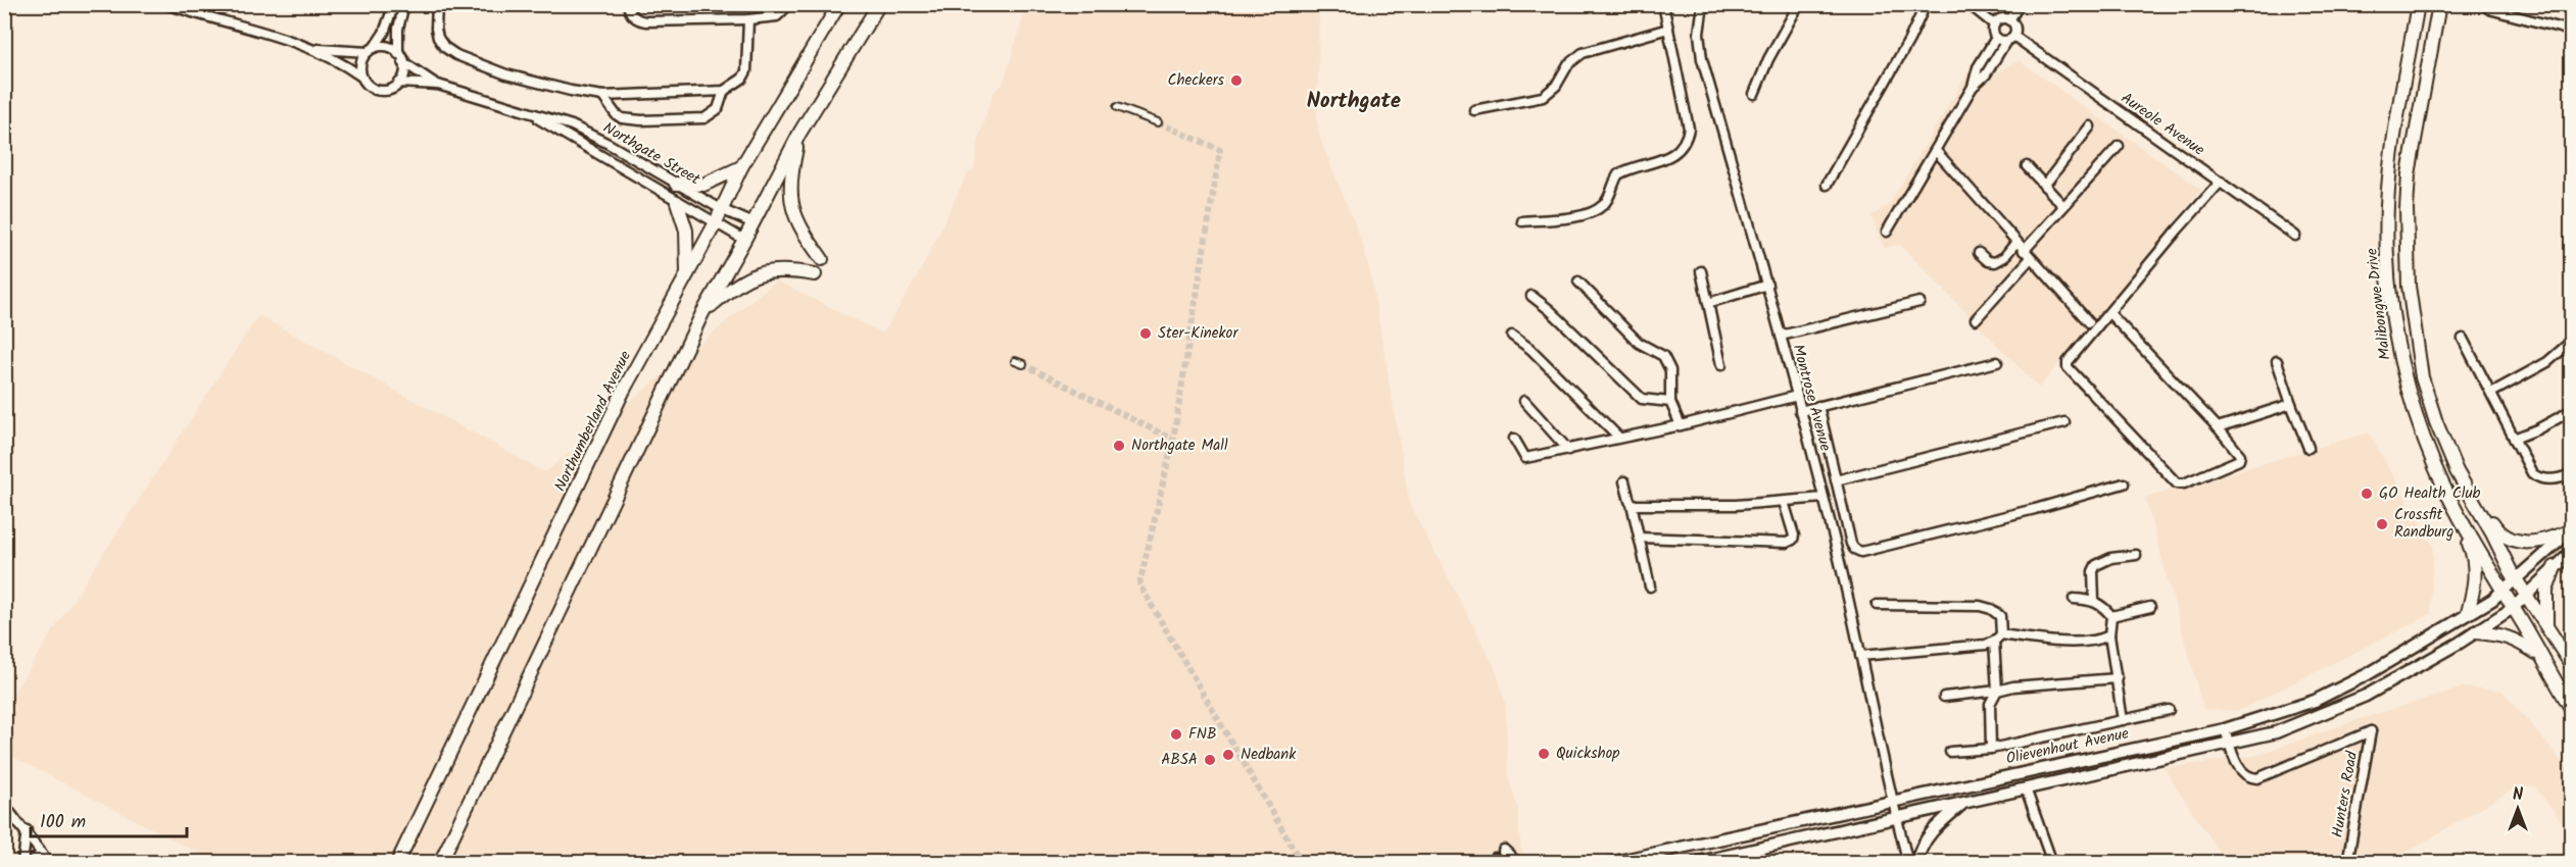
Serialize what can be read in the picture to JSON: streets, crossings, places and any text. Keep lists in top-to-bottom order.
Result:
{
  "streets": {
    "main road": ["Malibongwe Drive", "Northumberland Avenue"],
    "street": [
      "Aureole Avenue",
      "Northgate Street",
      "Montrose Avenue",
      "Olievenhout Avenue",
      "Hunters Road"
    ]
  },
  "crossings": [
    ["Northgate Street", "Northumberland Avenue"],
    ["Malibongwe Drive", "Olievenhout Avenue"],
    ["Montrose Avenue", "Olievenhout Avenue"],
    ["Olievenhout Avenue", "Hunters Road"]
  ],
  "districts": ["Northgate"],
  "places": [
    "Checkers",
    "Ster-Kinekor",
    "Northgate Mall",
    "GO Health Club",
    "Crossfit Randburg",
    "FNB",
    "Quickshop",
    "Nedbank",
    "ABSA"
  ],
  "scale_bar": "100 m",
  "north": "top"
}
